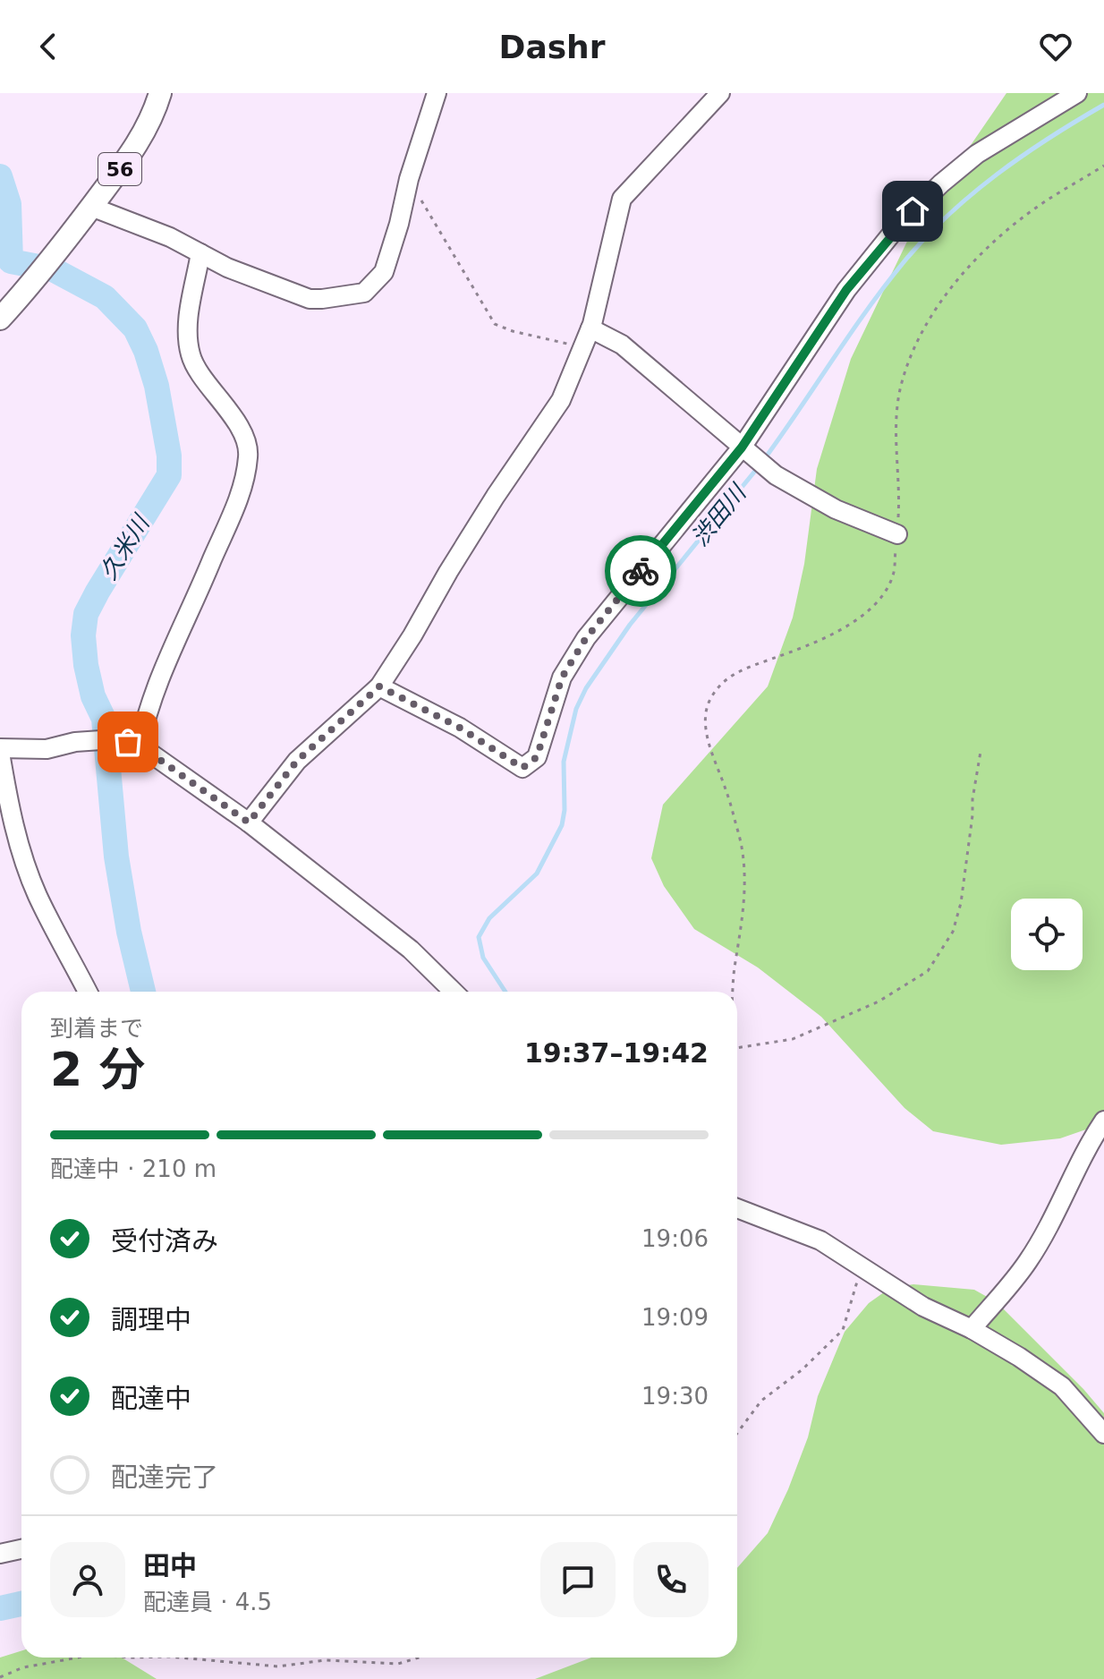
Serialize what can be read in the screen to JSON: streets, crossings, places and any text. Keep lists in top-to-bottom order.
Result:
{
  "streets": {
    "main road": ["56"]
  },
  "water": ["渋田川", "久米川"],
  "page": {
    "header": "Dashr",
    "heading": ["2 分", "到着まで", "19:37–19:42"],
    "panel": ["田中", "配達員 · 4.5"],
    "bar": "配達中 · 210 m",
    "list": [
      ["受付済み", "19:06"],
      ["調理中", "19:09"],
      ["配達中", "19:30"],
      "配達完了"
    ]
  }
}
